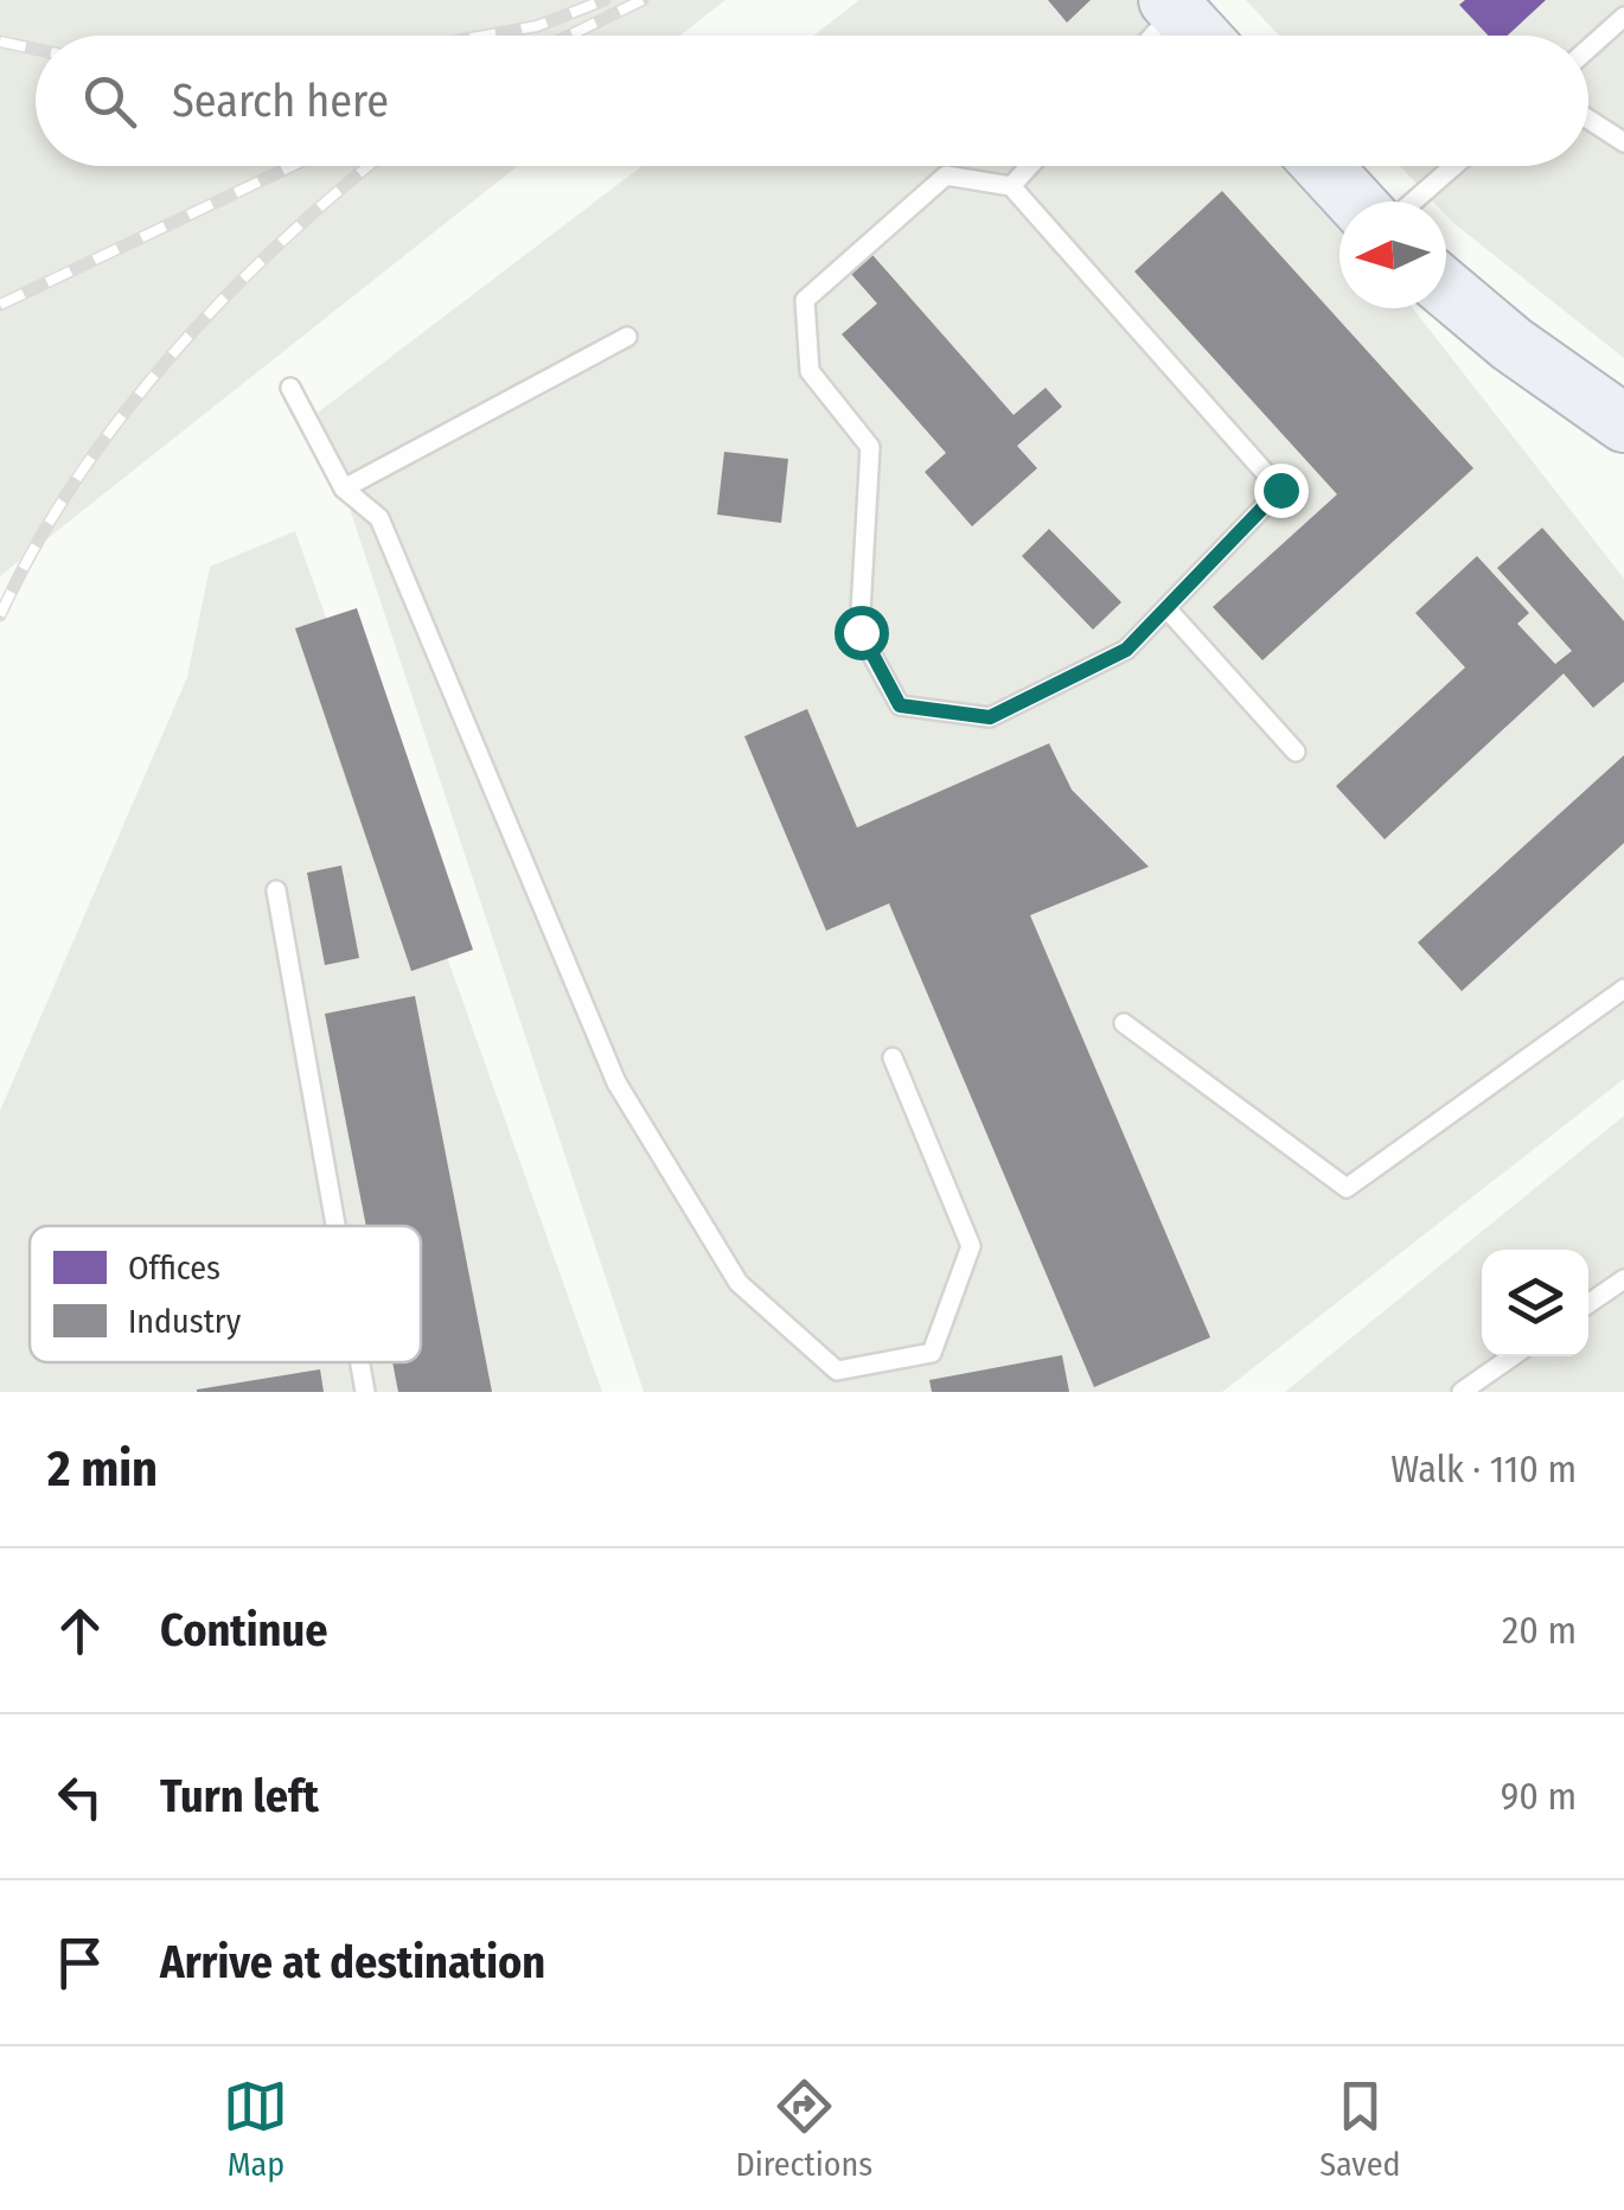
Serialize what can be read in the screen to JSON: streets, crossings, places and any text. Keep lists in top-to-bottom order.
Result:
{
  "legend": ["Offices", "Industry"],
  "north": "left",
  "page": {
    "search": "Search here",
    "heading": ["2 min", "Walk · 110 m"],
    "list": [
      ["Continue", "20 m"],
      ["Turn left", "90 m"],
      "Arrive at destination"
    ],
    "nav": ["Map", "Directions", "Saved"]
  }
}
